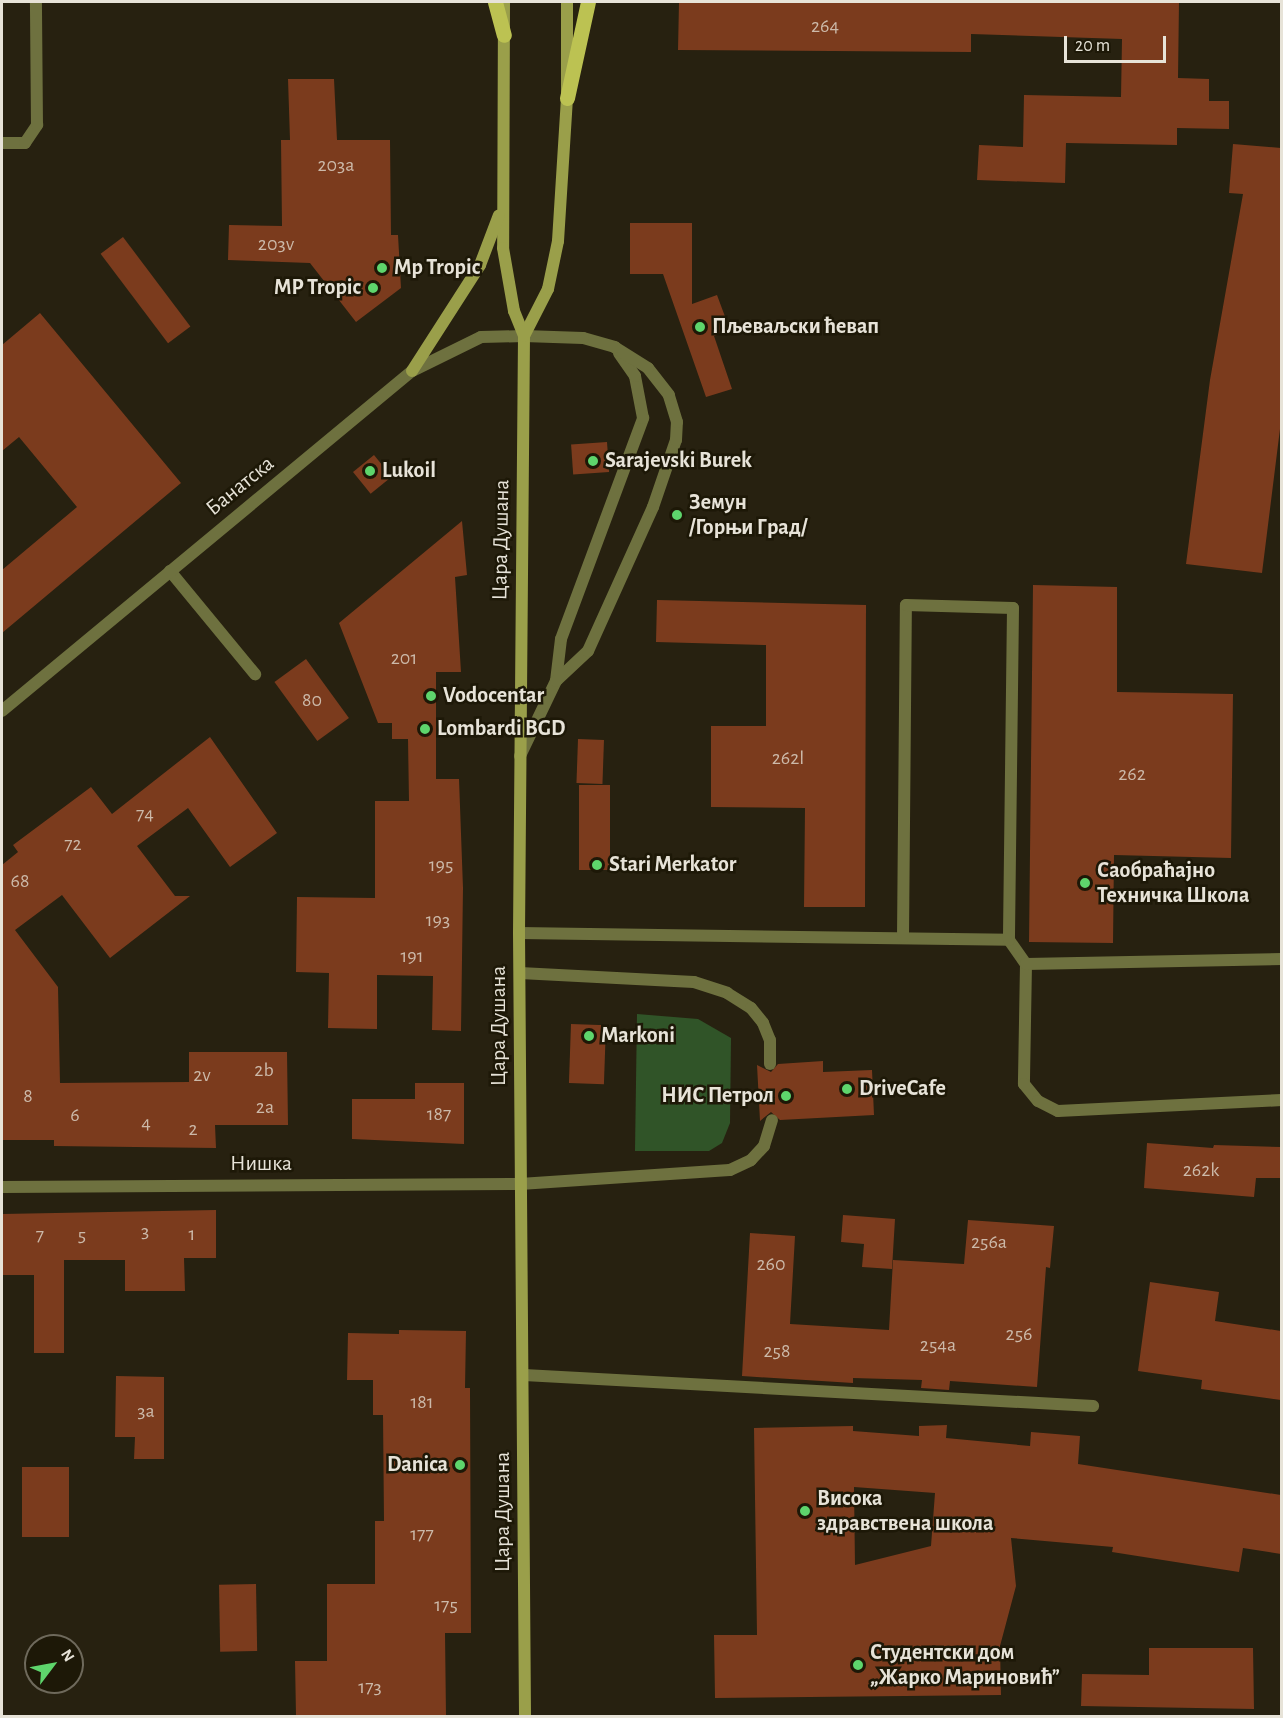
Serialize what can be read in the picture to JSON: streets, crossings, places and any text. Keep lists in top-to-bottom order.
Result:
{
  "streets": {
    "main road": ["Цара Душана"],
    "street": ["Банатска", "Нишка"]
  },
  "crossings": [
    ["Банатска", "Цара Душана"],
    ["Цара Душана", "Нишка"]
  ],
  "places": [
    "Mp Tropic",
    "MP Tropic",
    "Пљеваљски ћевап",
    "Sarajevski Burek",
    "Lukoil",
    "Земун /Горњи Град/",
    "Vodocentar",
    "Lombardi BGD",
    "Stari Merkator",
    "Саобраћајно Техничка Школа",
    "Markoni",
    "DriveCafe",
    "НИС Петрол",
    "Danica",
    "Висока здравствена школа",
    "Студентски дом „Жарко Мариновић”"
  ],
  "house_numbers": [
    "264",
    "203a",
    "203v",
    "201",
    "80",
    "262l",
    "262",
    "74",
    "72",
    "195",
    "68",
    "193",
    "191",
    "2b",
    "2v",
    "8",
    "2a",
    "187",
    "6",
    "4",
    "2",
    "262k",
    "3",
    "1",
    "7",
    "5",
    "256a",
    "260",
    "256",
    "254a",
    "258",
    "181",
    "3a",
    "177",
    "175",
    "173"
  ],
  "scale_bar": "20 m",
  "north": "top right"
}
